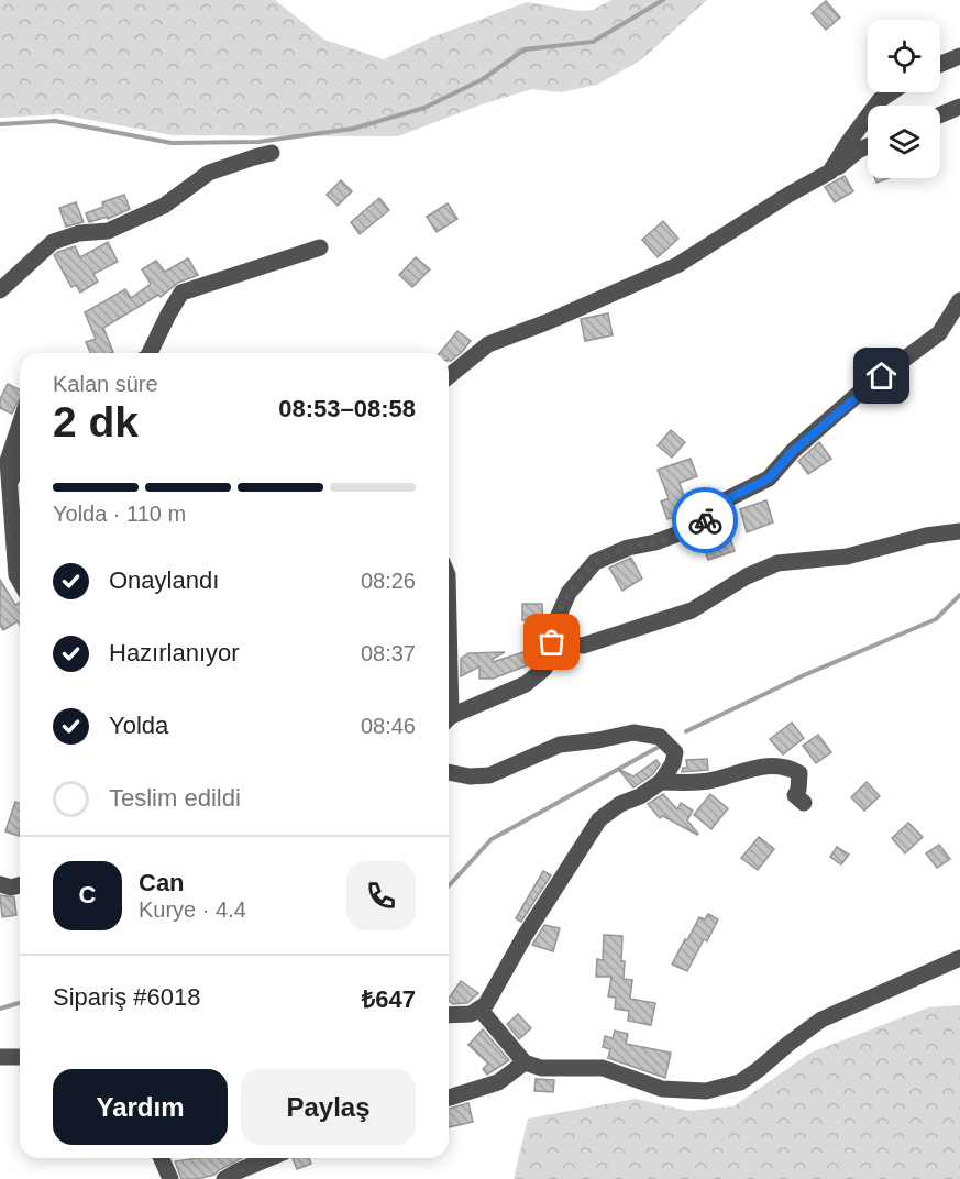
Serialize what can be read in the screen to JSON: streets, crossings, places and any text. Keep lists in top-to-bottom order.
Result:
{
  "page": {
    "heading": ["2 dk", "Kalan süre", "08:53–08:58"],
    "panel": [
      "Can",
      "Kurye · 4.4",
      "Sipariş #6018",
      "₺647"
    ],
    "bar": "Yolda · 110 m",
    "list": [
      ["Onaylandı", "08:26"],
      ["Hazırlanıyor", "08:37"],
      ["Yolda", "08:46"],
      "Teslim edildi"
    ],
    "round": "C",
    "buttons": ["Yardım", "Paylaş"]
  }
}
